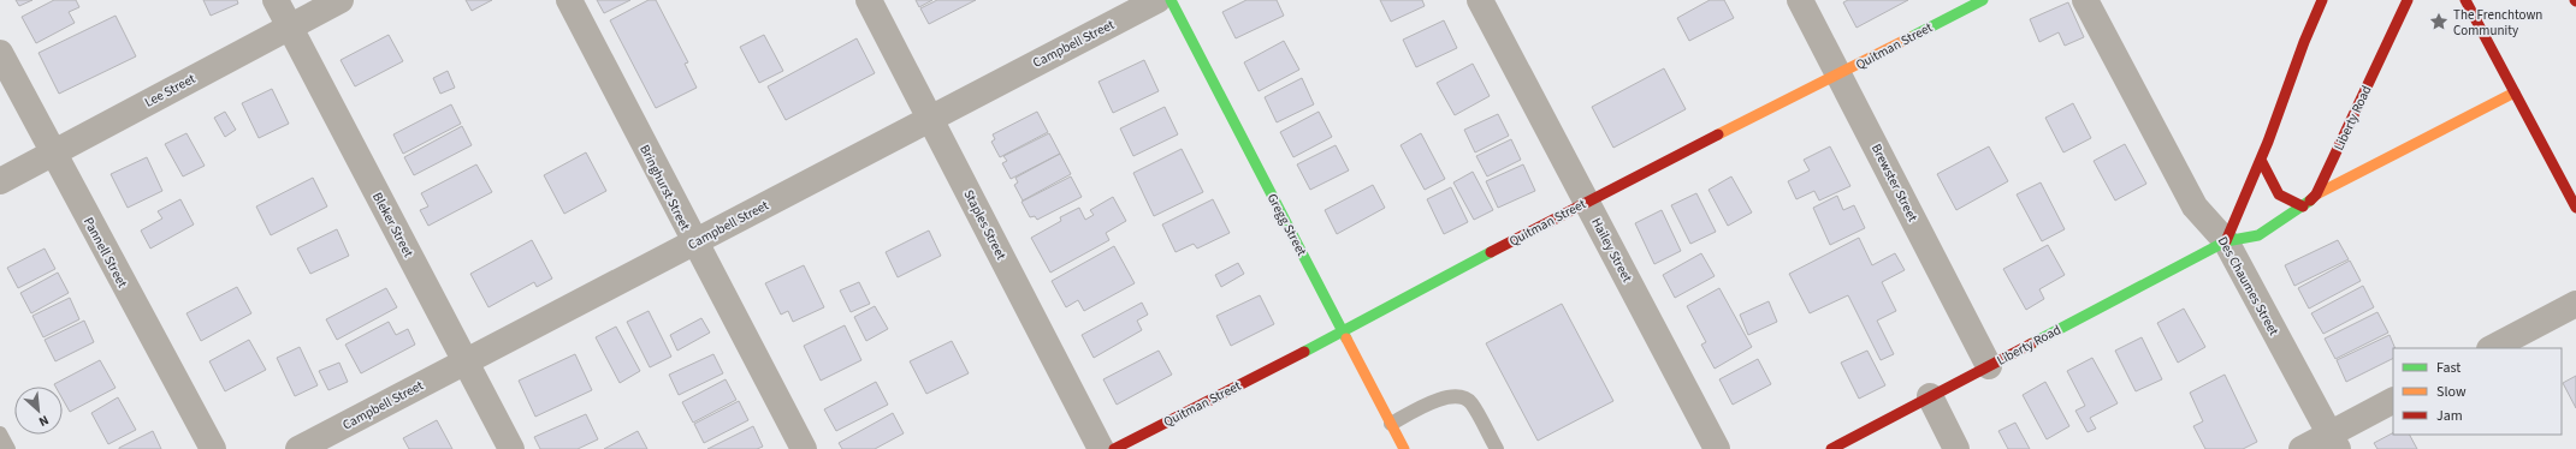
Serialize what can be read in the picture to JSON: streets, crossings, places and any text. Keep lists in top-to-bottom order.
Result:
{
  "streets": {
    "main road": ["Quitman Street", "Liberty Road", "Gregg Street"],
    "street": [
      "Campbell Street",
      "Lee Street",
      "Brewster Street",
      "Bringhurst Street",
      "Bleker Street",
      "Staples Street",
      "Hailey Street",
      "Pannell Street",
      "Des Chaumes Street"
    ]
  },
  "crossings": [
    ["Campbell Street", "Bringhurst Street"],
    ["Campbell Street", "Bleker Street"],
    ["Campbell Street", "Staples Street"],
    ["Quitman Street", "Brewster Street"],
    ["Quitman Street", "Gregg Street"],
    ["Quitman Street", "Hailey Street"],
    ["Lee Street", "Bleker Street"],
    ["Lee Street", "Pannell Street"],
    ["Liberty Road", "Brewster Street"],
    ["Liberty Road", "Des Chaumes Street"]
  ],
  "places": {
    "place": ["The Frenchtown Community"]
  },
  "legend": ["Fast", "Slow", "Jam"],
  "north": "bottom right"
}
